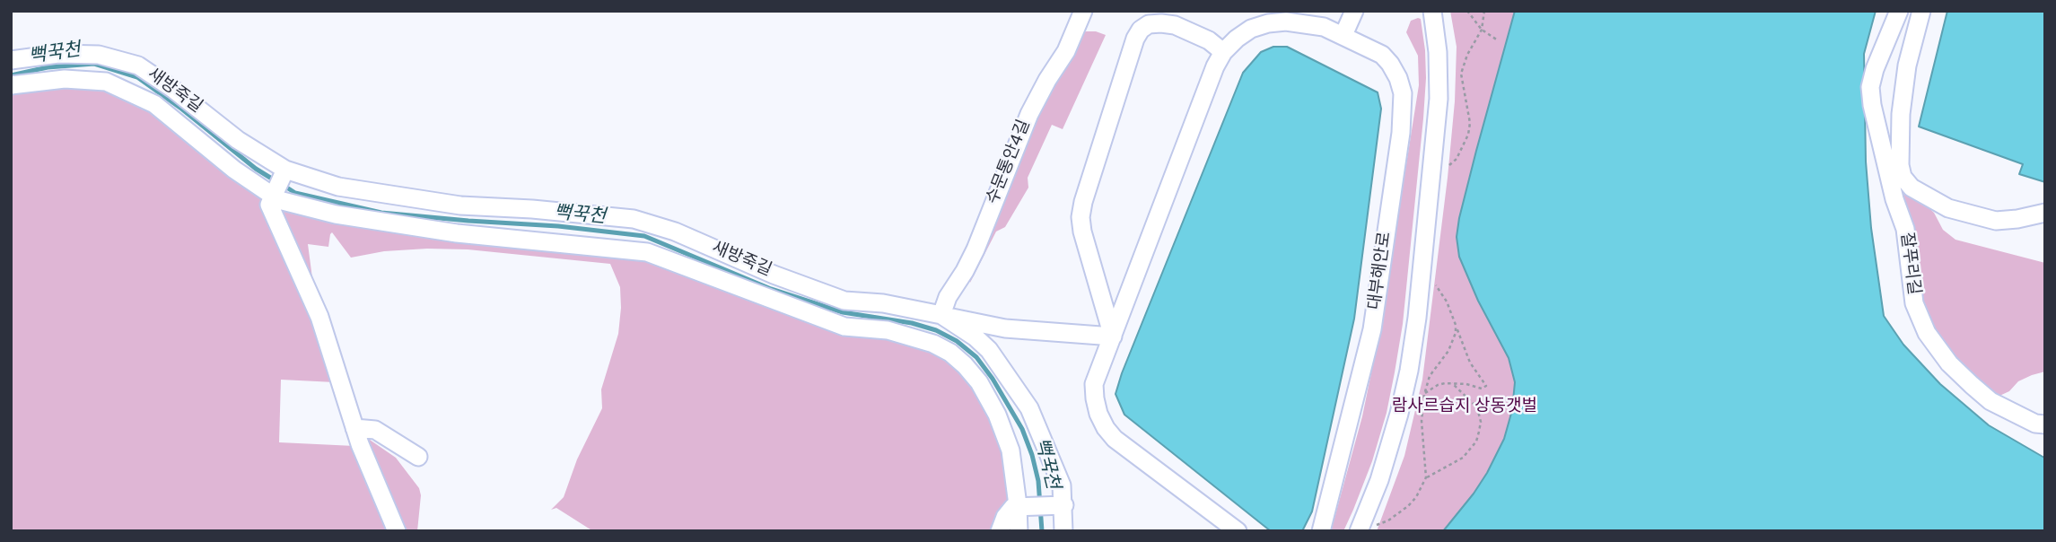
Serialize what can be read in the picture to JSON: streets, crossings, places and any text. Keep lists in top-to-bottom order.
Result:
{
  "streets": {
    "street": [
      "새방죽길",
      "수문통안4길",
      "잘푸리길",
      "대부해안로"
    ]
  },
  "crossings": [
    ["새방죽길", "수문통안4길"]
  ],
  "water": ["뻑꾹천"],
  "parks": ["람사르습지 상동갯벌"]
}
